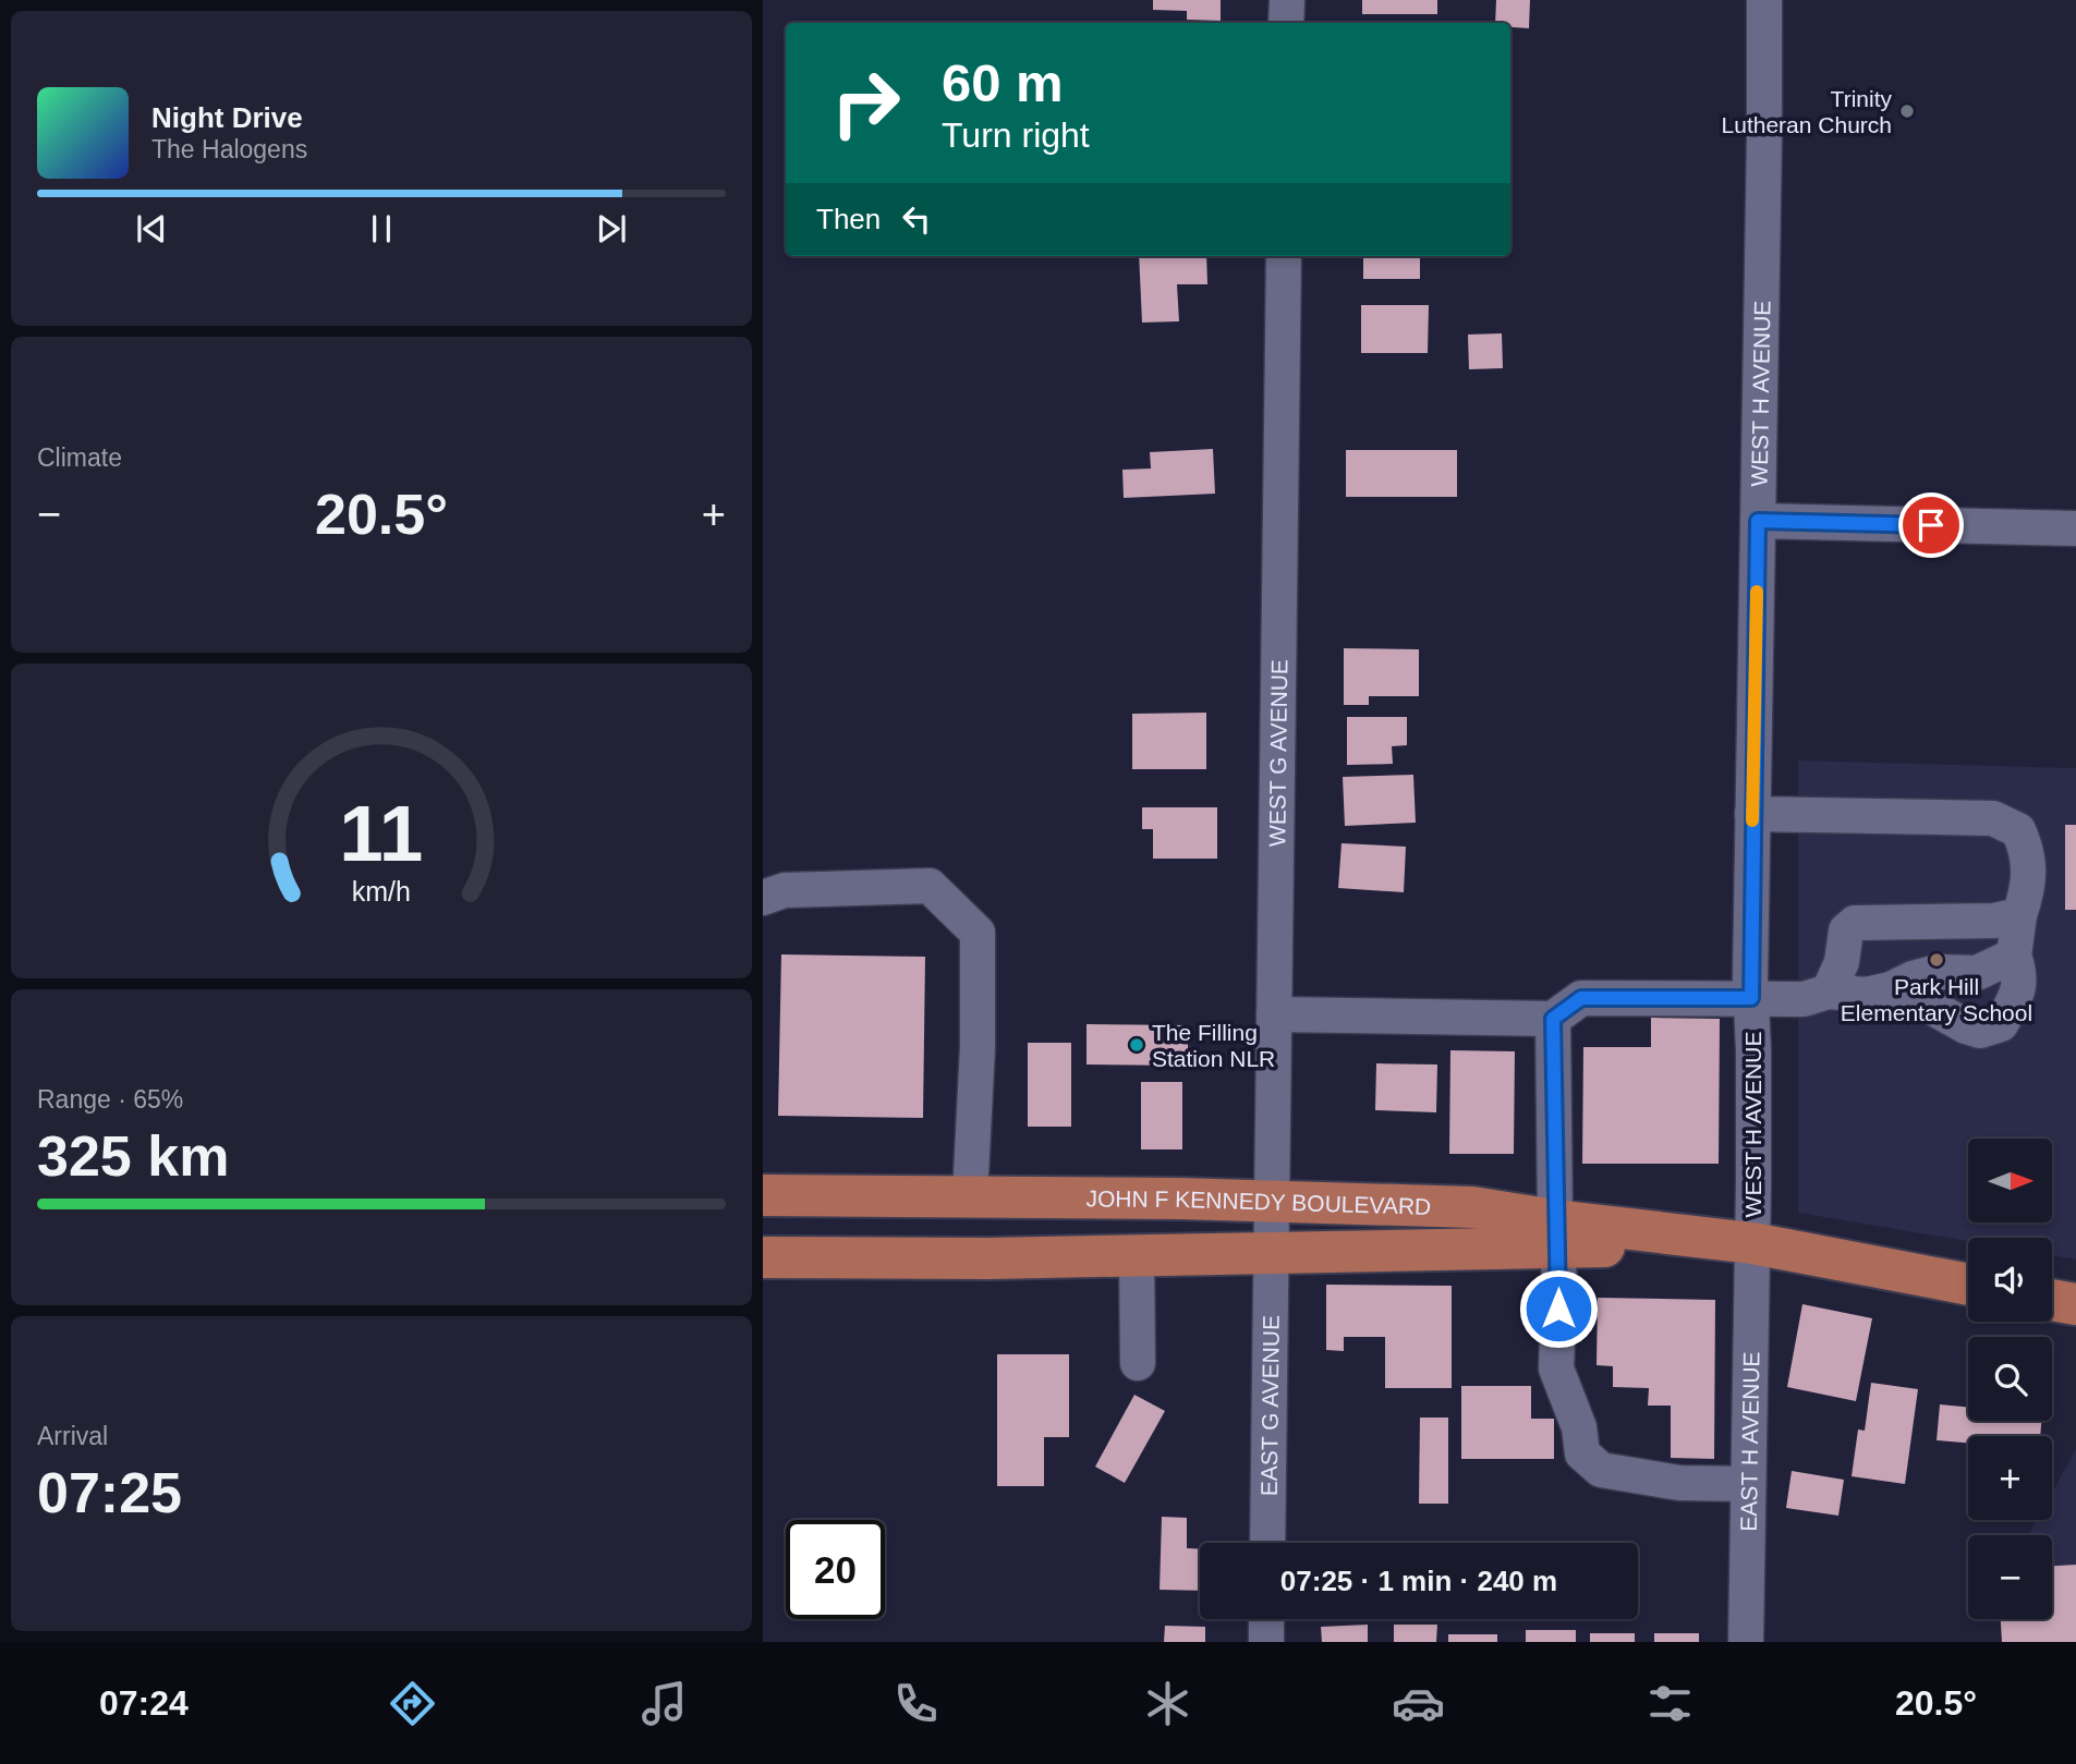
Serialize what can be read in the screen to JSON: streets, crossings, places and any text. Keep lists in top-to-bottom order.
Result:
{
  "streets": {
    "main road": ["JOHN F KENNEDY BOULEVARD"],
    "street": [
      "WEST H AVENUE",
      "WEST G AVENUE",
      "EAST G AVENUE",
      "EAST H AVENUE"
    ]
  },
  "crossings": [
    ["WEST H AVENUE", "JOHN F KENNEDY BOULEVARD"],
    ["WEST H AVENUE", "EAST H AVENUE"],
    ["WEST G AVENUE", "JOHN F KENNEDY BOULEVARD"],
    ["WEST G AVENUE", "EAST G AVENUE"],
    ["JOHN F KENNEDY BOULEVARD", "EAST G AVENUE"],
    ["JOHN F KENNEDY BOULEVARD", "EAST H AVENUE"]
  ],
  "places": ["Trinity Lutheran Church", "Park Hill Elementary School", "The Filling Station NLR"],
  "north": "right",
  "page": {
    "turn": ["60 m", "Turn right"],
    "song": ["Night Drive", "The Halogens"],
    "then": "Then",
    "tile": [
      "Climate",
      ["Range · 65%", "325 km"],
      ["Arrival", "07:25"]
    ],
    "heat": ["−", "20.5°", "+"],
    "map_buttons": ["+", "−"],
    "limit": "20",
    "trip": "07:25 · 1 min · 240 m",
    "tabs": ["07:24", "20.5°"],
    "gauge": ["11", "km/h"]
  }
}
